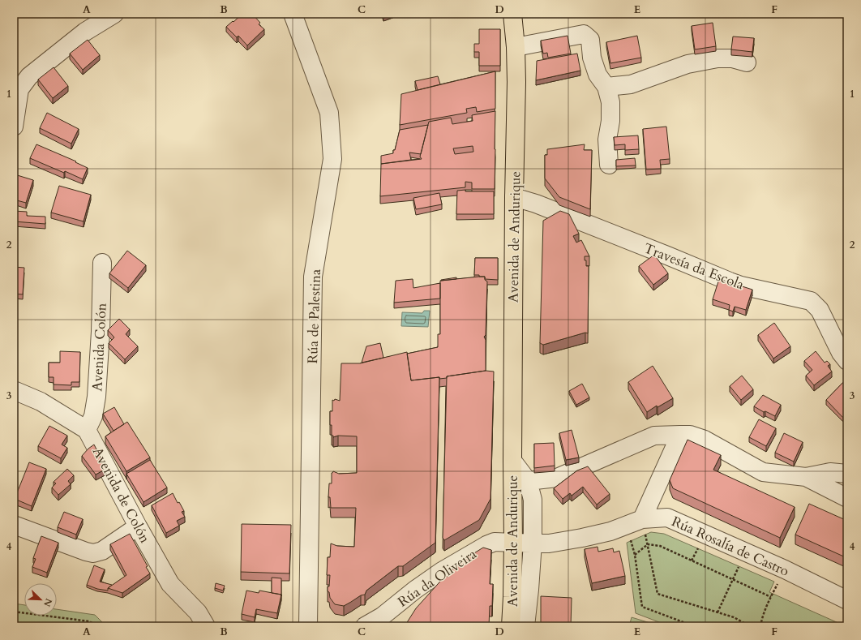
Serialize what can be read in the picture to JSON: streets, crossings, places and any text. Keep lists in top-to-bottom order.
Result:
{
  "streets": {
    "main road": ["Avenida de Andurique"],
    "street": [
      "Travesía da Escola",
      "Rúa de Palestina",
      "Avenida Colón",
      "Avenida de Colón",
      "Rúa Rosalía de Castro",
      "Rúa da Oliveira"
    ]
  },
  "crossings": [
    ["Avenida de Andurique", "Travesía da Escola"],
    ["Avenida de Andurique", "Rúa Rosalía de Castro"],
    ["Avenida de Andurique", "Rúa da Oliveira"],
    ["Avenida Colón", "Avenida de Colón"],
    ["Rúa Rosalía de Castro", "Rúa da Oliveira"]
  ],
  "north": "bottom right",
  "grid": {
    "columns": [
      "A",
      "B",
      "C",
      "D",
      "E",
      "F"
    ],
    "rows": [
      "1",
      "2",
      "3",
      "4"
    ]
  }
}
